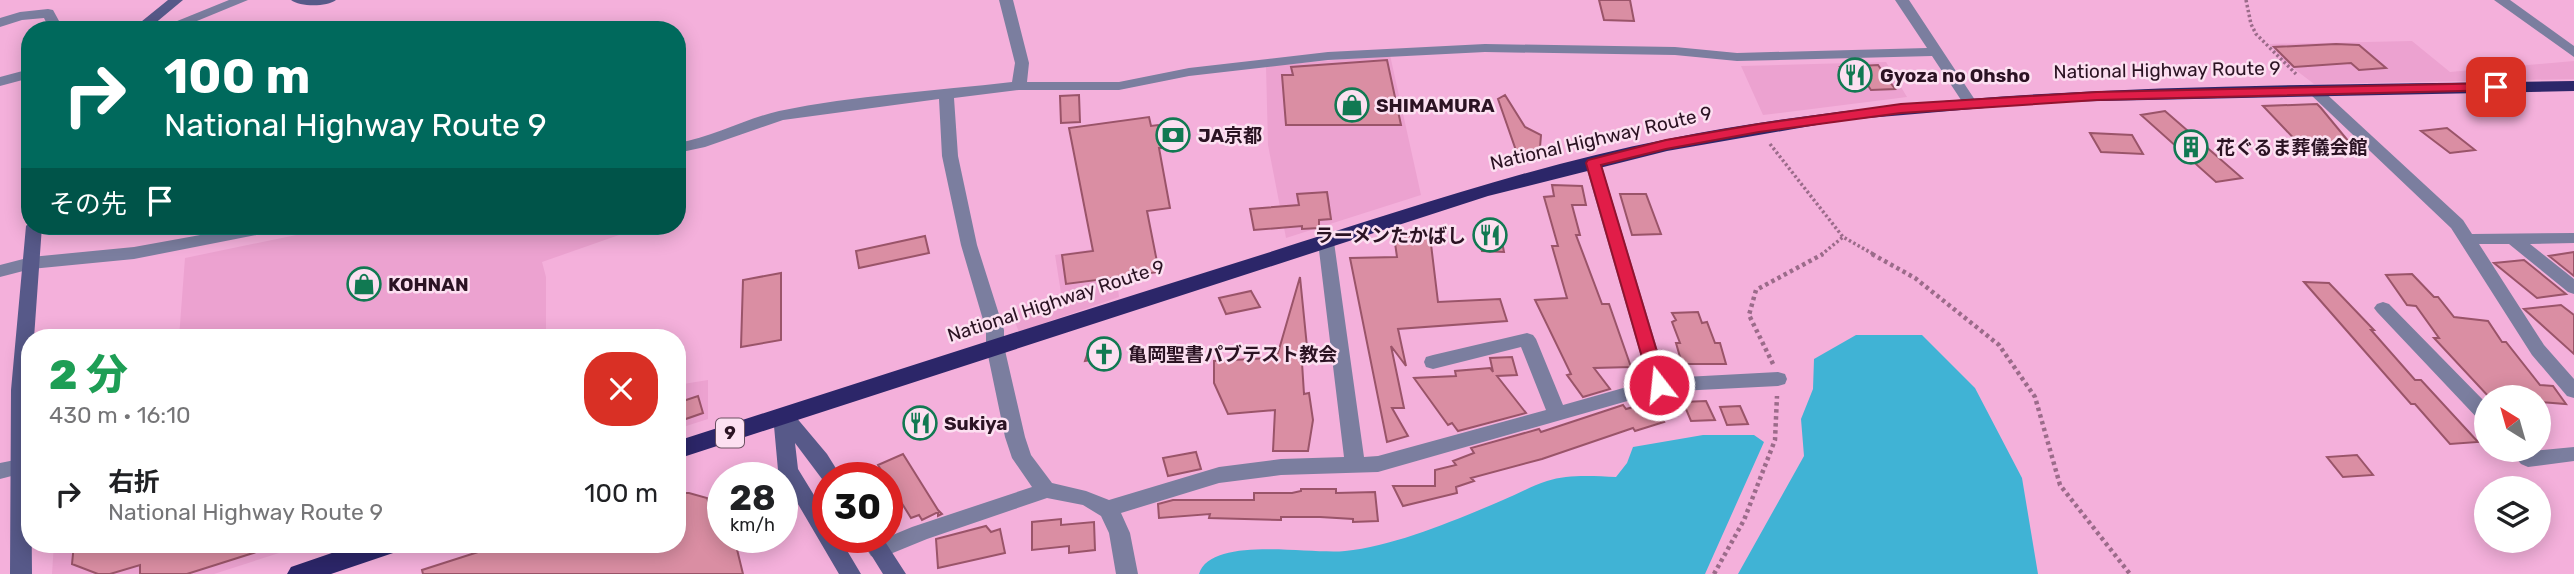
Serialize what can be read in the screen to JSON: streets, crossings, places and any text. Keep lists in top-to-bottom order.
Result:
{
  "streets": {
    "highway": ["National Highway Route 9", "9"]
  },
  "places": {
    "restaurant": ["Gyoza no Ohsho", "ラーメンたかばし", "Sukiya"],
    "shop": ["SHIMAMURA", "KOHNAN"],
    "bank": ["JA京都"],
    "building": ["花ぐるま葬儀会館"],
    "church": ["亀岡聖書パブテスト教会"]
  },
  "north": "top left",
  "page": {
    "turn": ["100 m", "National Highway Route 9"],
    "then": "その先",
    "heading": ["2 分", "430 m · 16:10"],
    "list": [
      {
        "name": "右折",
        "note": "National Highway Route 9",
        "value": "100 m"
      }
    ],
    "speed": "28 km/h",
    "limit": "30"
  }
}
